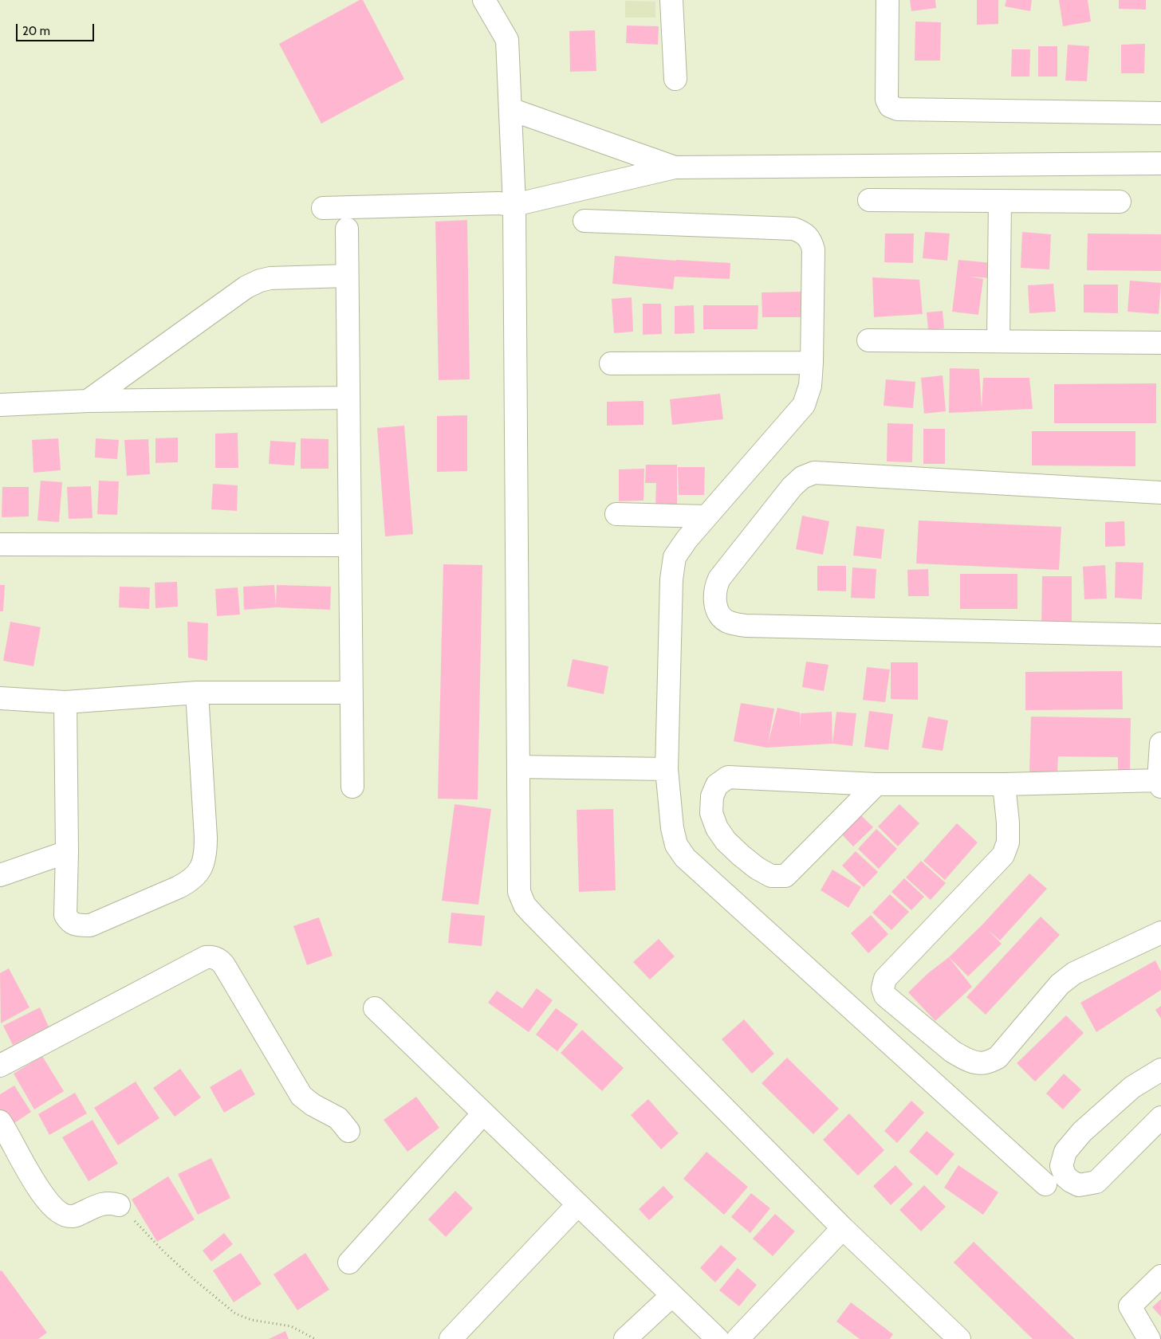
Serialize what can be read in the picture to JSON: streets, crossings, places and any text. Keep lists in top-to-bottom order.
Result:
{
  "scale_bar": "20 m"
}
